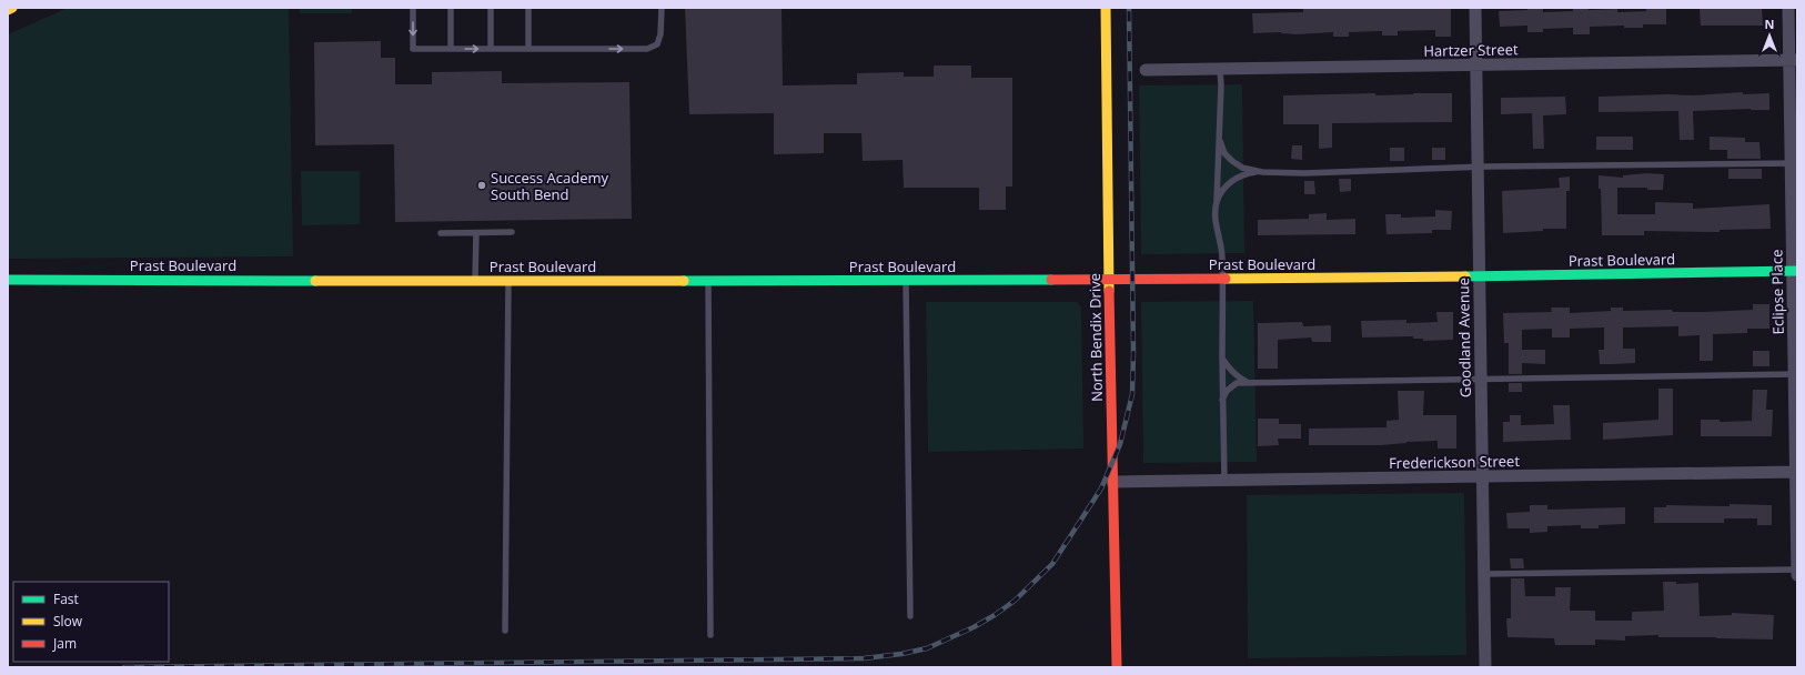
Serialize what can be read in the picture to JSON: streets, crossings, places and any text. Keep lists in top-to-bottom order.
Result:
{
  "streets": {
    "street": [
      "Hartzer Street",
      "Prast Boulevard",
      "Eclipse Place",
      "North Bendix Drive",
      "Goodland Avenue",
      "Frederickson Street"
    ]
  },
  "crossings": [
    ["Hartzer Street", "Eclipse Place"],
    ["Hartzer Street", "Goodland Avenue"],
    ["Prast Boulevard", "Eclipse Place"],
    ["Prast Boulevard", "North Bendix Drive"],
    ["Prast Boulevard", "Goodland Avenue"],
    ["Eclipse Place", "Frederickson Street"],
    ["North Bendix Drive", "Frederickson Street"],
    ["Goodland Avenue", "Frederickson Street"]
  ],
  "places": ["Success Academy South Bend"],
  "legend": ["Fast", "Slow", "Jam"],
  "north": "top"
}
